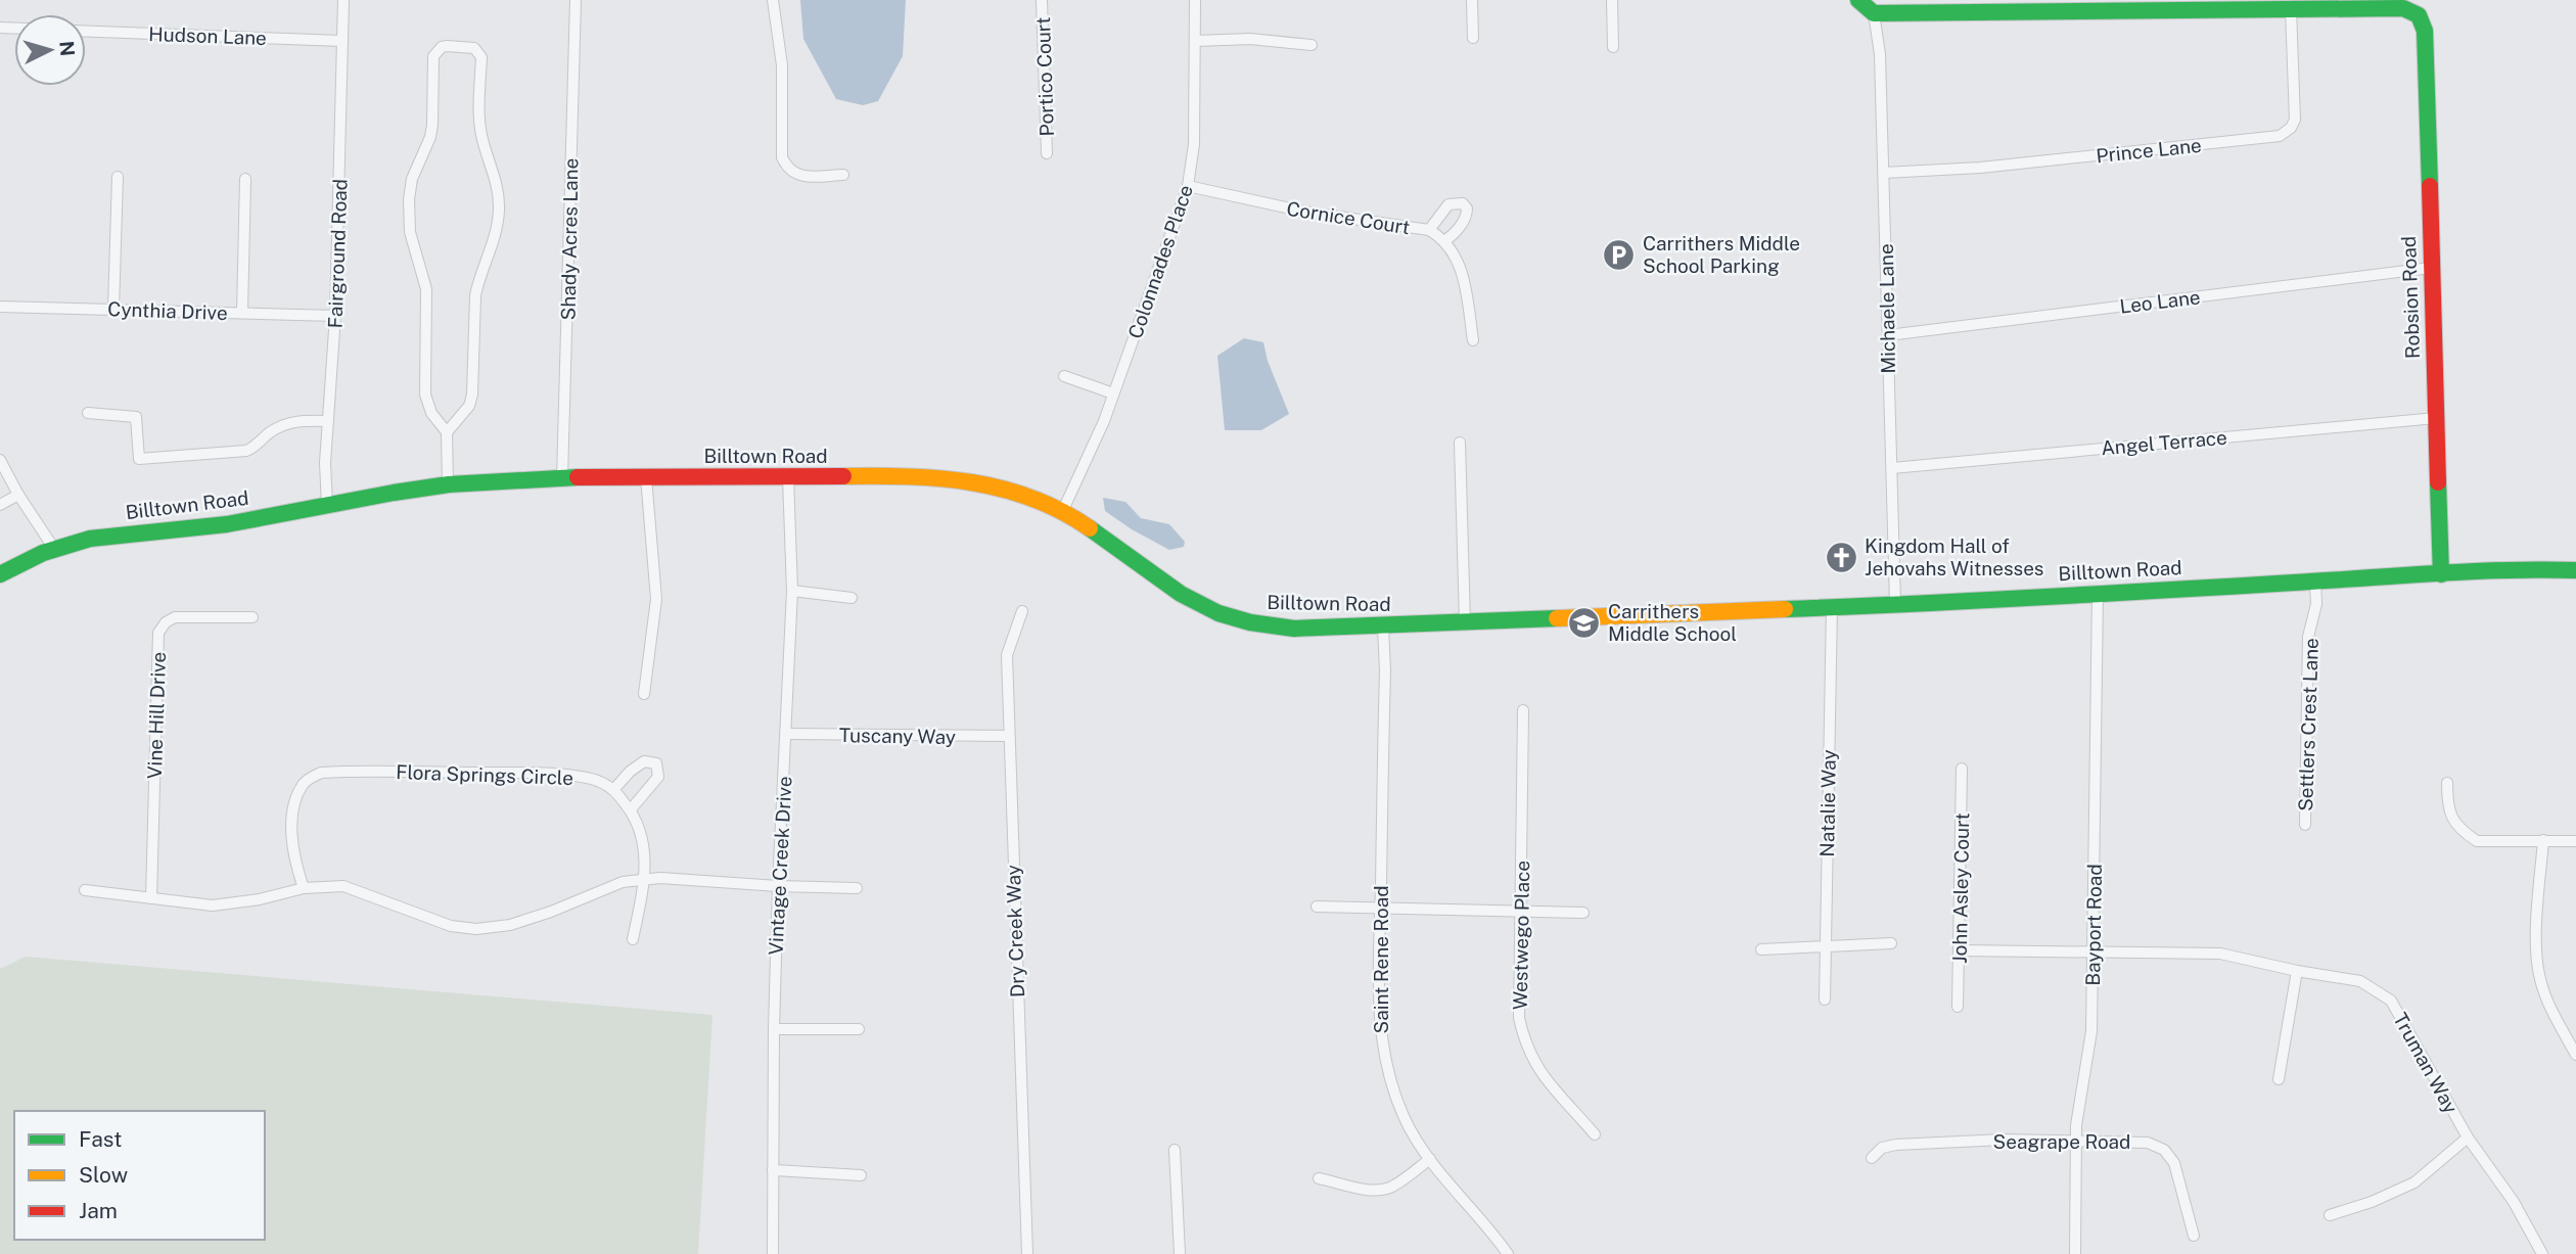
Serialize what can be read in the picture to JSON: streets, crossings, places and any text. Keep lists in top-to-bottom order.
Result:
{
  "streets": {
    "main road": ["Robsion Road", "Billtown Road"],
    "street": [
      "Hudson Lane",
      "Portico Court",
      "Prince Lane",
      "Cornice Court",
      "Shady Acres Lane",
      "Fairground Road",
      "Colonnades Place",
      "Leo Lane",
      "Michaele Lane",
      "Cynthia Drive",
      "Angel Terrace",
      "Vine Hill Drive",
      "Settlers Crest Lane",
      "Tuscany Way",
      "Flora Springs Circle",
      "Natalie Way",
      "Vintage Creek Drive",
      "John Asley Court",
      "Bayport Road",
      "Dry Creek Way",
      "Westwego Place",
      "Saint Rene Road",
      "Truman Way",
      "Seagrape Road"
    ]
  },
  "crossings": [
    ["Hudson Lane", "Fairground Road"],
    ["Prince Lane", "Robsion Road"],
    ["Prince Lane", "Michaele Lane"],
    ["Cornice Court", "Colonnades Place"],
    ["Shady Acres Lane", "Billtown Road"],
    ["Fairground Road", "Cynthia Drive"],
    ["Fairground Road", "Billtown Road"],
    ["Colonnades Place", "Billtown Road"],
    ["Robsion Road", "Leo Lane"],
    ["Robsion Road", "Angel Terrace"],
    ["Robsion Road", "Billtown Road"],
    ["Leo Lane", "Michaele Lane"],
    ["Michaele Lane", "Angel Terrace"],
    ["Michaele Lane", "Billtown Road"],
    ["Billtown Road", "Settlers Crest Lane"],
    ["Billtown Road", "Natalie Way"],
    ["Billtown Road", "Vintage Creek Drive"],
    ["Billtown Road", "Bayport Road"],
    ["Billtown Road", "Saint Rene Road"],
    ["Tuscany Way", "Vintage Creek Drive"],
    ["Tuscany Way", "Dry Creek Way"],
    ["John Asley Court", "Truman Way"],
    ["Bayport Road", "Truman Way"],
    ["Bayport Road", "Seagrape Road"]
  ],
  "places": {
    "parking": ["Carrithers Middle School Parking"],
    "church": ["Kingdom Hall of Jehovahs Witnesses"],
    "school or university": ["Carrithers Middle School"]
  },
  "legend": ["Fast", "Slow", "Jam"],
  "north": "right"
}
